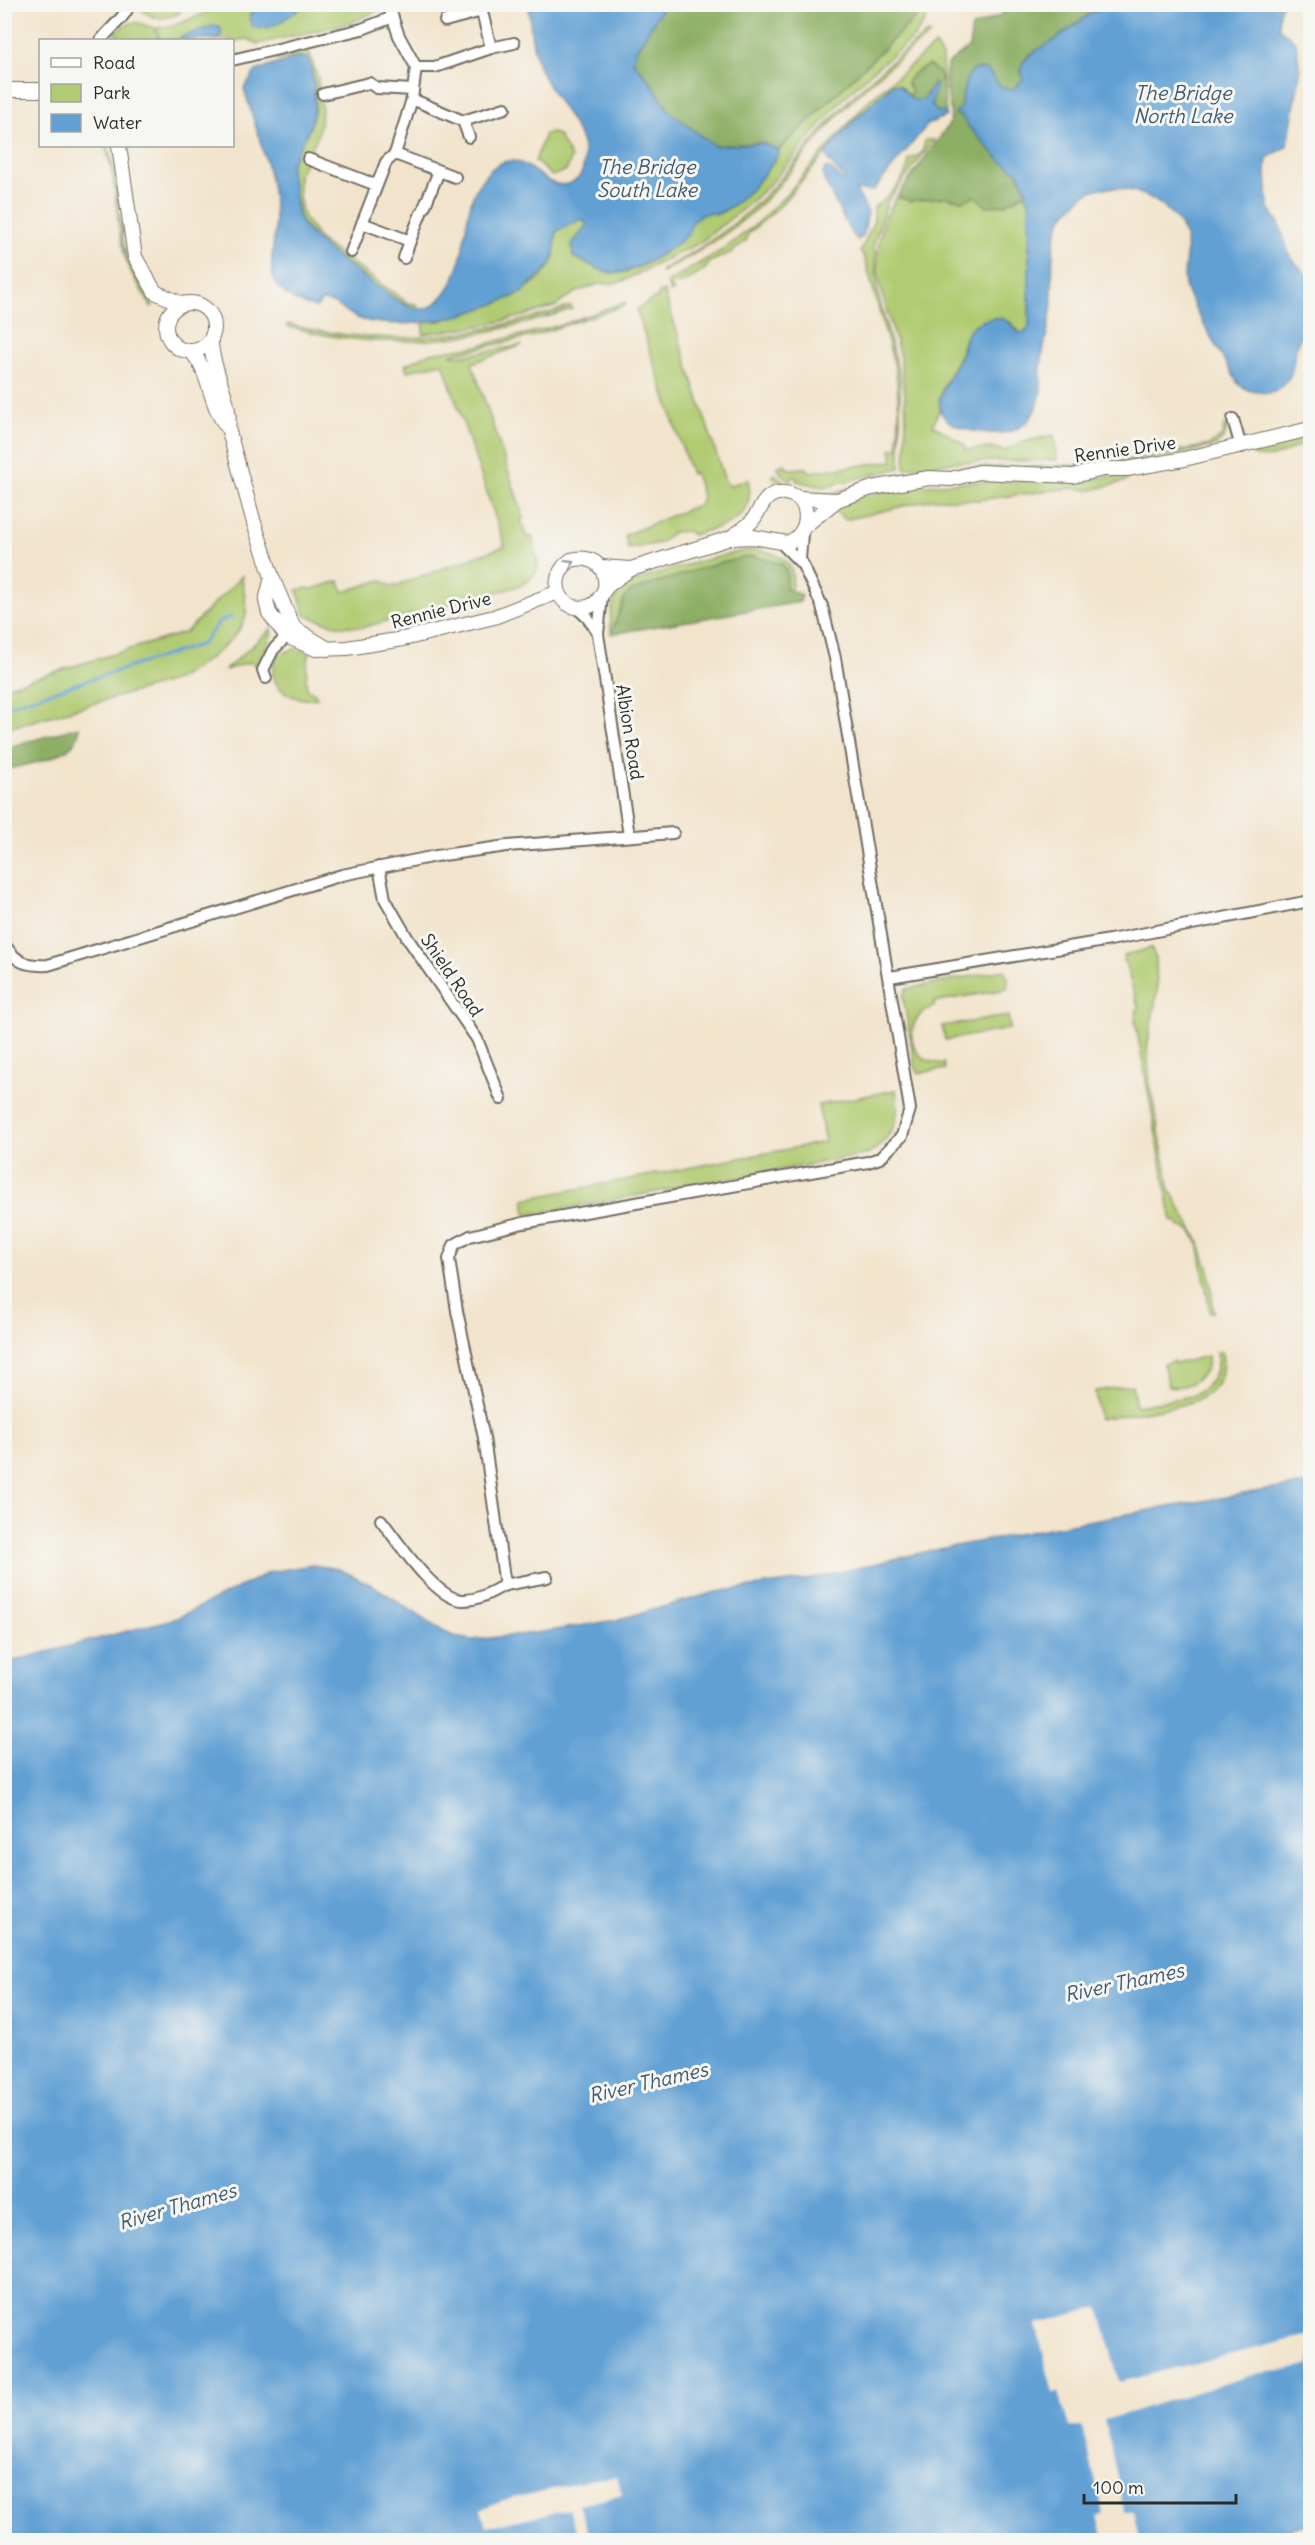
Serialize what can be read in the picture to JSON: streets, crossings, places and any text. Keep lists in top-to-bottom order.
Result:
{
  "streets": {
    "street": ["Rennie Drive", "Albion Road", "Shield Road"]
  },
  "crossings": [
    ["Rennie Drive", "Albion Road"]
  ],
  "water": ["The Bridge North Lake", "The Bridge South Lake", "River Thames"],
  "legend": ["Road", "Park", "Water"],
  "scale_bar": "100 m"
}
